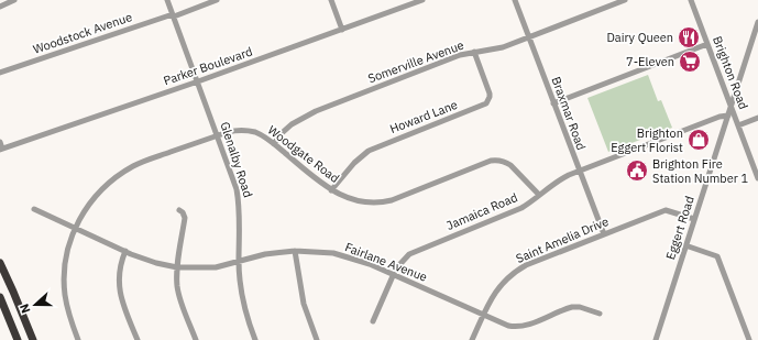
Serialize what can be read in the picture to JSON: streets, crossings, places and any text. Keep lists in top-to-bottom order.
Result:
{
  "streets": {
    "street": [
      "Woodstock Avenue",
      "Somerville Avenue",
      "Parker Boulevard",
      "Brighton Road",
      "Braxmar Road",
      "Howard Lane",
      "Woodgate Road",
      "Glenalby Road",
      "Jamaica Road",
      "Eggert Road",
      "Saint Amelia Drive",
      "Fairlane Avenue"
    ]
  },
  "crossings": [
    ["Woodstock Avenue", "Glenalby Road"],
    ["Somerville Avenue", "Braxmar Road"],
    ["Somerville Avenue", "Howard Lane"],
    ["Somerville Avenue", "Woodgate Road"],
    ["Parker Boulevard", "Glenalby Road"],
    ["Brighton Road", "Eggert Road"],
    ["Braxmar Road", "Jamaica Road"],
    ["Braxmar Road", "Saint Amelia Drive"],
    ["Howard Lane", "Woodgate Road"],
    ["Woodgate Road", "Glenalby Road"],
    ["Woodgate Road", "Jamaica Road"],
    ["Woodgate Road", "Fairlane Avenue"],
    ["Glenalby Road", "Fairlane Avenue"],
    ["Jamaica Road", "Eggert Road"],
    ["Jamaica Road", "Fairlane Avenue"],
    ["Eggert Road", "Saint Amelia Drive"],
    ["Saint Amelia Drive", "Fairlane Avenue"]
  ],
  "places": {
    "restaurant": ["Dairy Queen"],
    "supermarket": ["7-Eleven"],
    "shop": ["Brighton Eggert Florist"],
    "public building": ["Brighton Fire Station Number 1"]
  },
  "north": "left"
}
